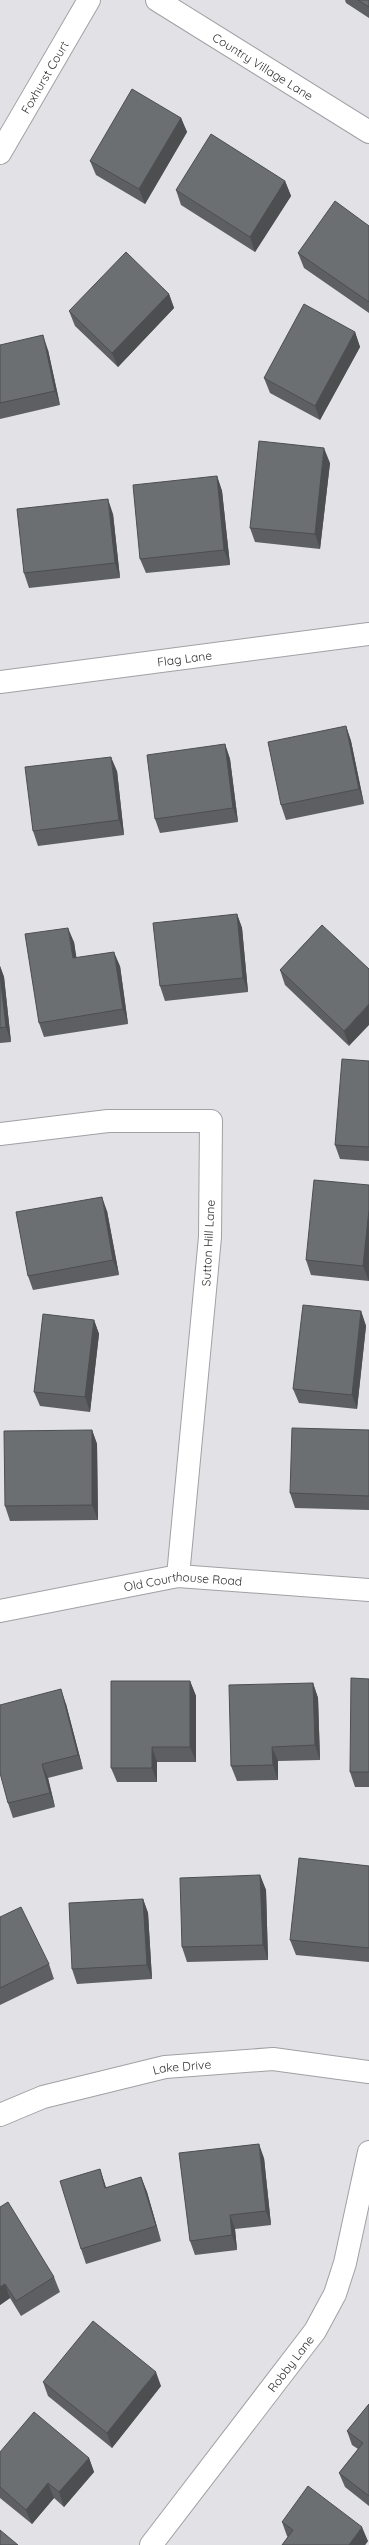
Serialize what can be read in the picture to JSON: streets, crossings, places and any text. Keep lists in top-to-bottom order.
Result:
{
  "streets": {
    "street": [
      "Country Village Lane",
      "Foxhurst Court",
      "Flag Lane",
      "Sutton Hill Lane",
      "Old Courthouse Road",
      "Lake Drive",
      "Robby Lane"
    ]
  },
  "crossings": [
    ["Sutton Hill Lane", "Old Courthouse Road"]
  ]
}
